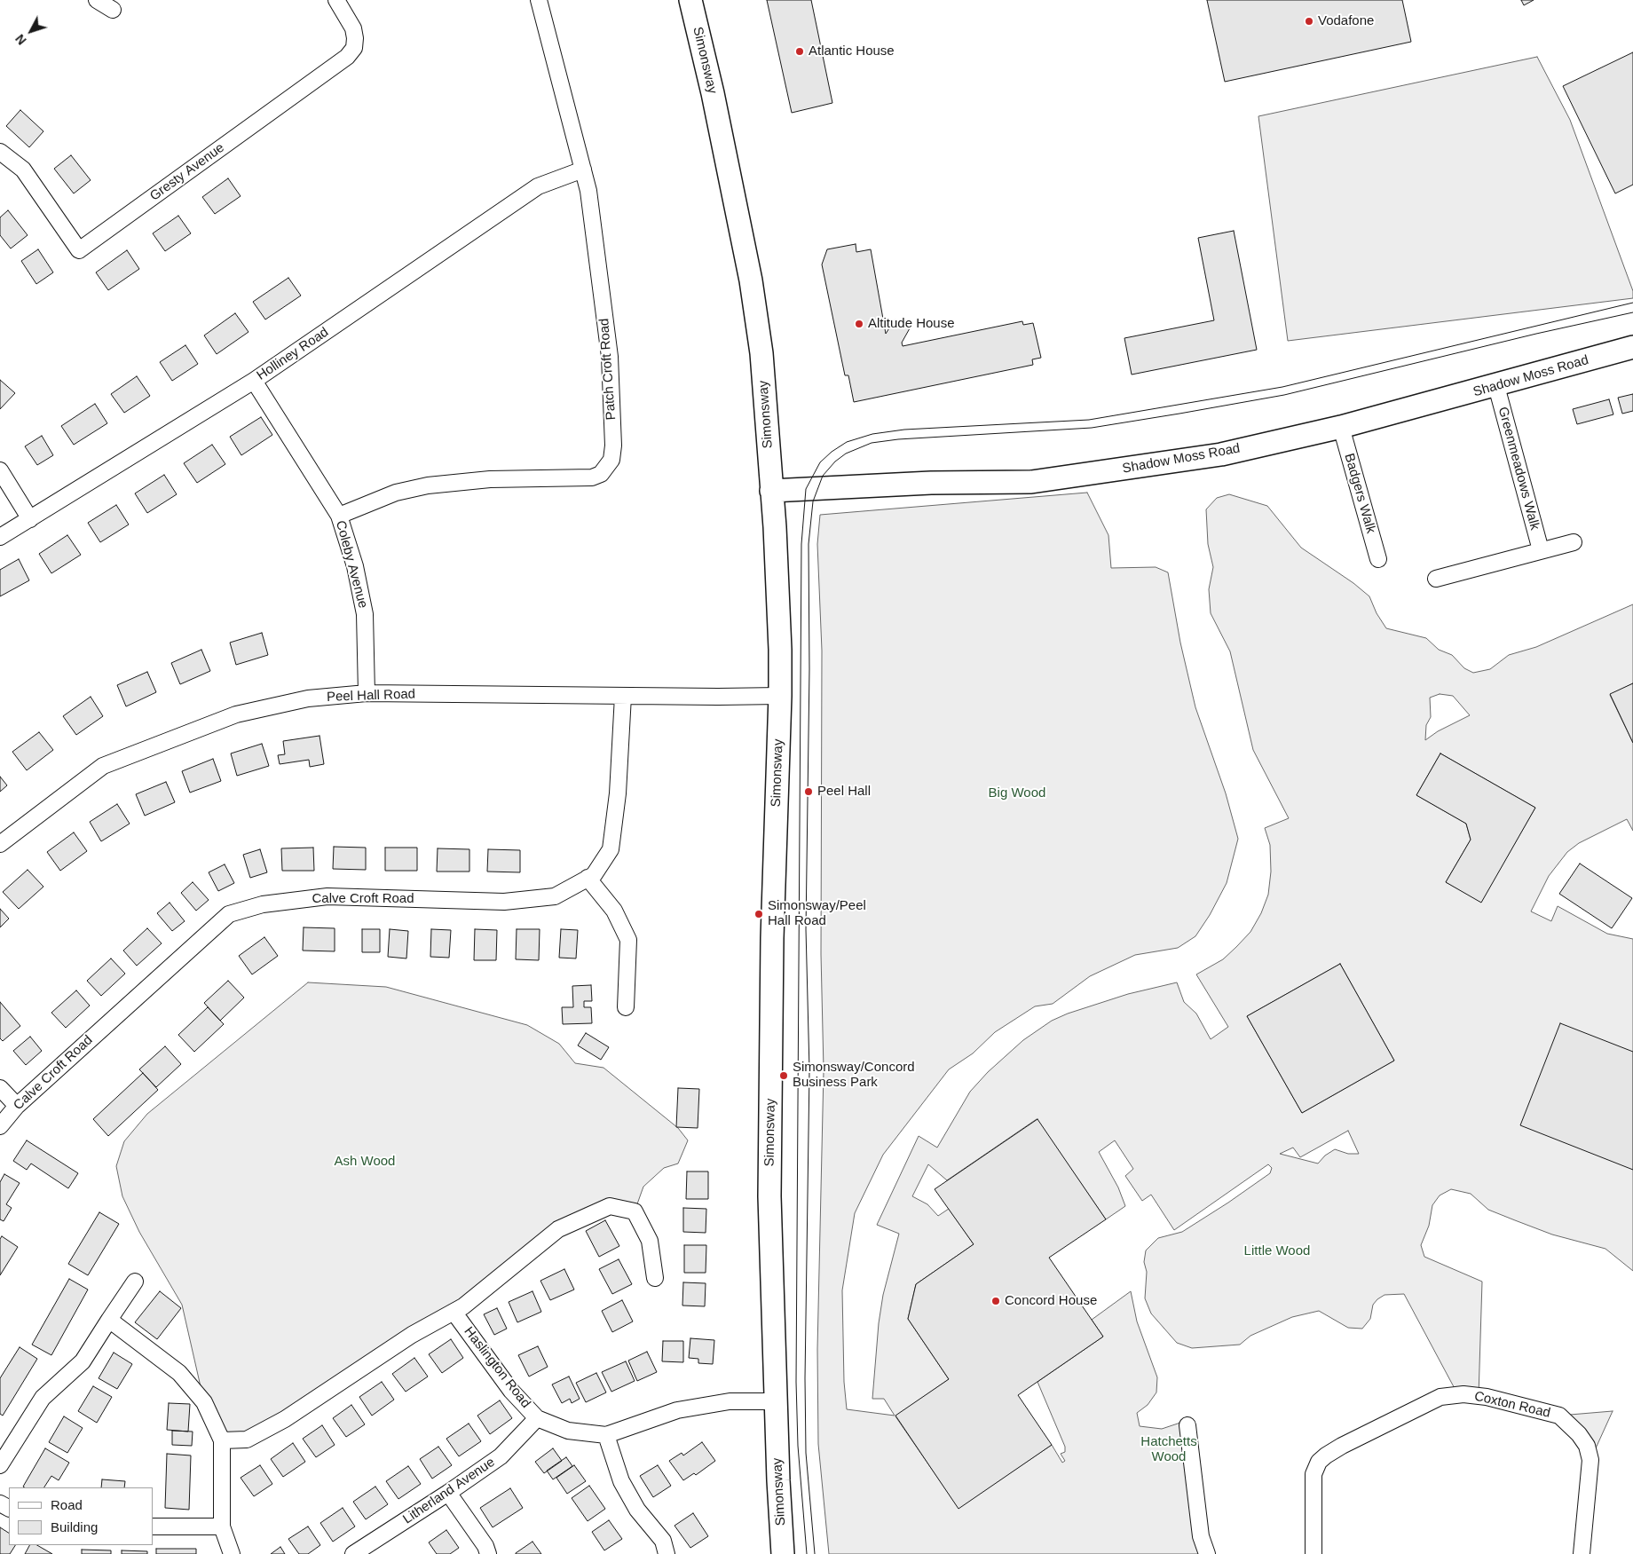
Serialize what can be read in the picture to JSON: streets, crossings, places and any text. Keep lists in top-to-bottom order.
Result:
{
  "streets": {
    "street": [
      "Simonsway",
      "Gresty Avenue",
      "Holliney Road",
      "Patch Croft Road",
      "Shadow Moss Road",
      "Greenmeadows Walk",
      "Badgers Walk",
      "Coleby Avenue",
      "Peel Hall Road",
      "Calve Croft Road",
      "Haslington Road",
      "Coxton Road",
      "Litherland Avenue"
    ]
  },
  "crossings": [
    ["Simonsway", "Shadow Moss Road"],
    ["Simonsway", "Peel Hall Road"],
    ["Simonsway", "Haslington Road"],
    ["Holliney Road", "Patch Croft Road"],
    ["Holliney Road", "Coleby Avenue"],
    ["Patch Croft Road", "Coleby Avenue"],
    ["Shadow Moss Road", "Greenmeadows Walk"],
    ["Shadow Moss Road", "Badgers Walk"],
    ["Coleby Avenue", "Peel Hall Road"],
    ["Peel Hall Road", "Calve Croft Road"],
    ["Haslington Road", "Litherland Avenue"]
  ],
  "parks": [
    "Big Wood",
    "Ash Wood",
    "Little Wood",
    "Hatchetts Wood"
  ],
  "places": [
    "Vodafone",
    "Atlantic House",
    "Altitude House",
    "Peel Hall",
    "Simonsway/Peel Hall Road",
    "Simonsway/Concord Business Park",
    "Concord House"
  ],
  "legend": ["Road", "Building"],
  "north": "bottom left"
}
